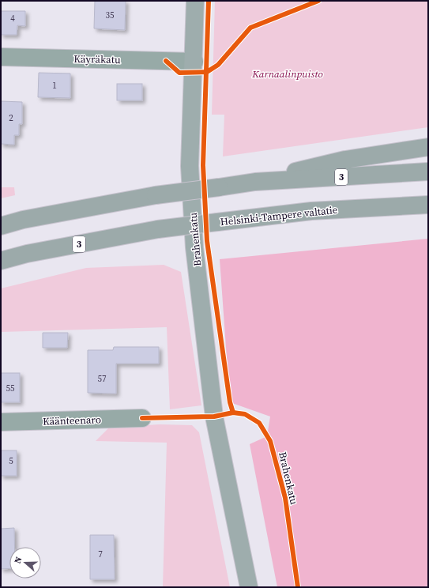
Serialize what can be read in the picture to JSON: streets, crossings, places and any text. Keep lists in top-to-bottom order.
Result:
{
  "streets": {
    "highway": ["3", "Helsinki-Tampere valtatie"],
    "main road": ["Brahenkatu"],
    "street": ["Käyräkatu", "Käänteenaro"]
  },
  "crossings": [
    ["Käyräkatu", "Brahenkatu"]
  ],
  "parks": ["Karnaalinpuisto"],
  "house_numbers": [
    "35",
    "4",
    "1",
    "2",
    "57",
    "55",
    "5",
    "7"
  ],
  "north": "left"
}
